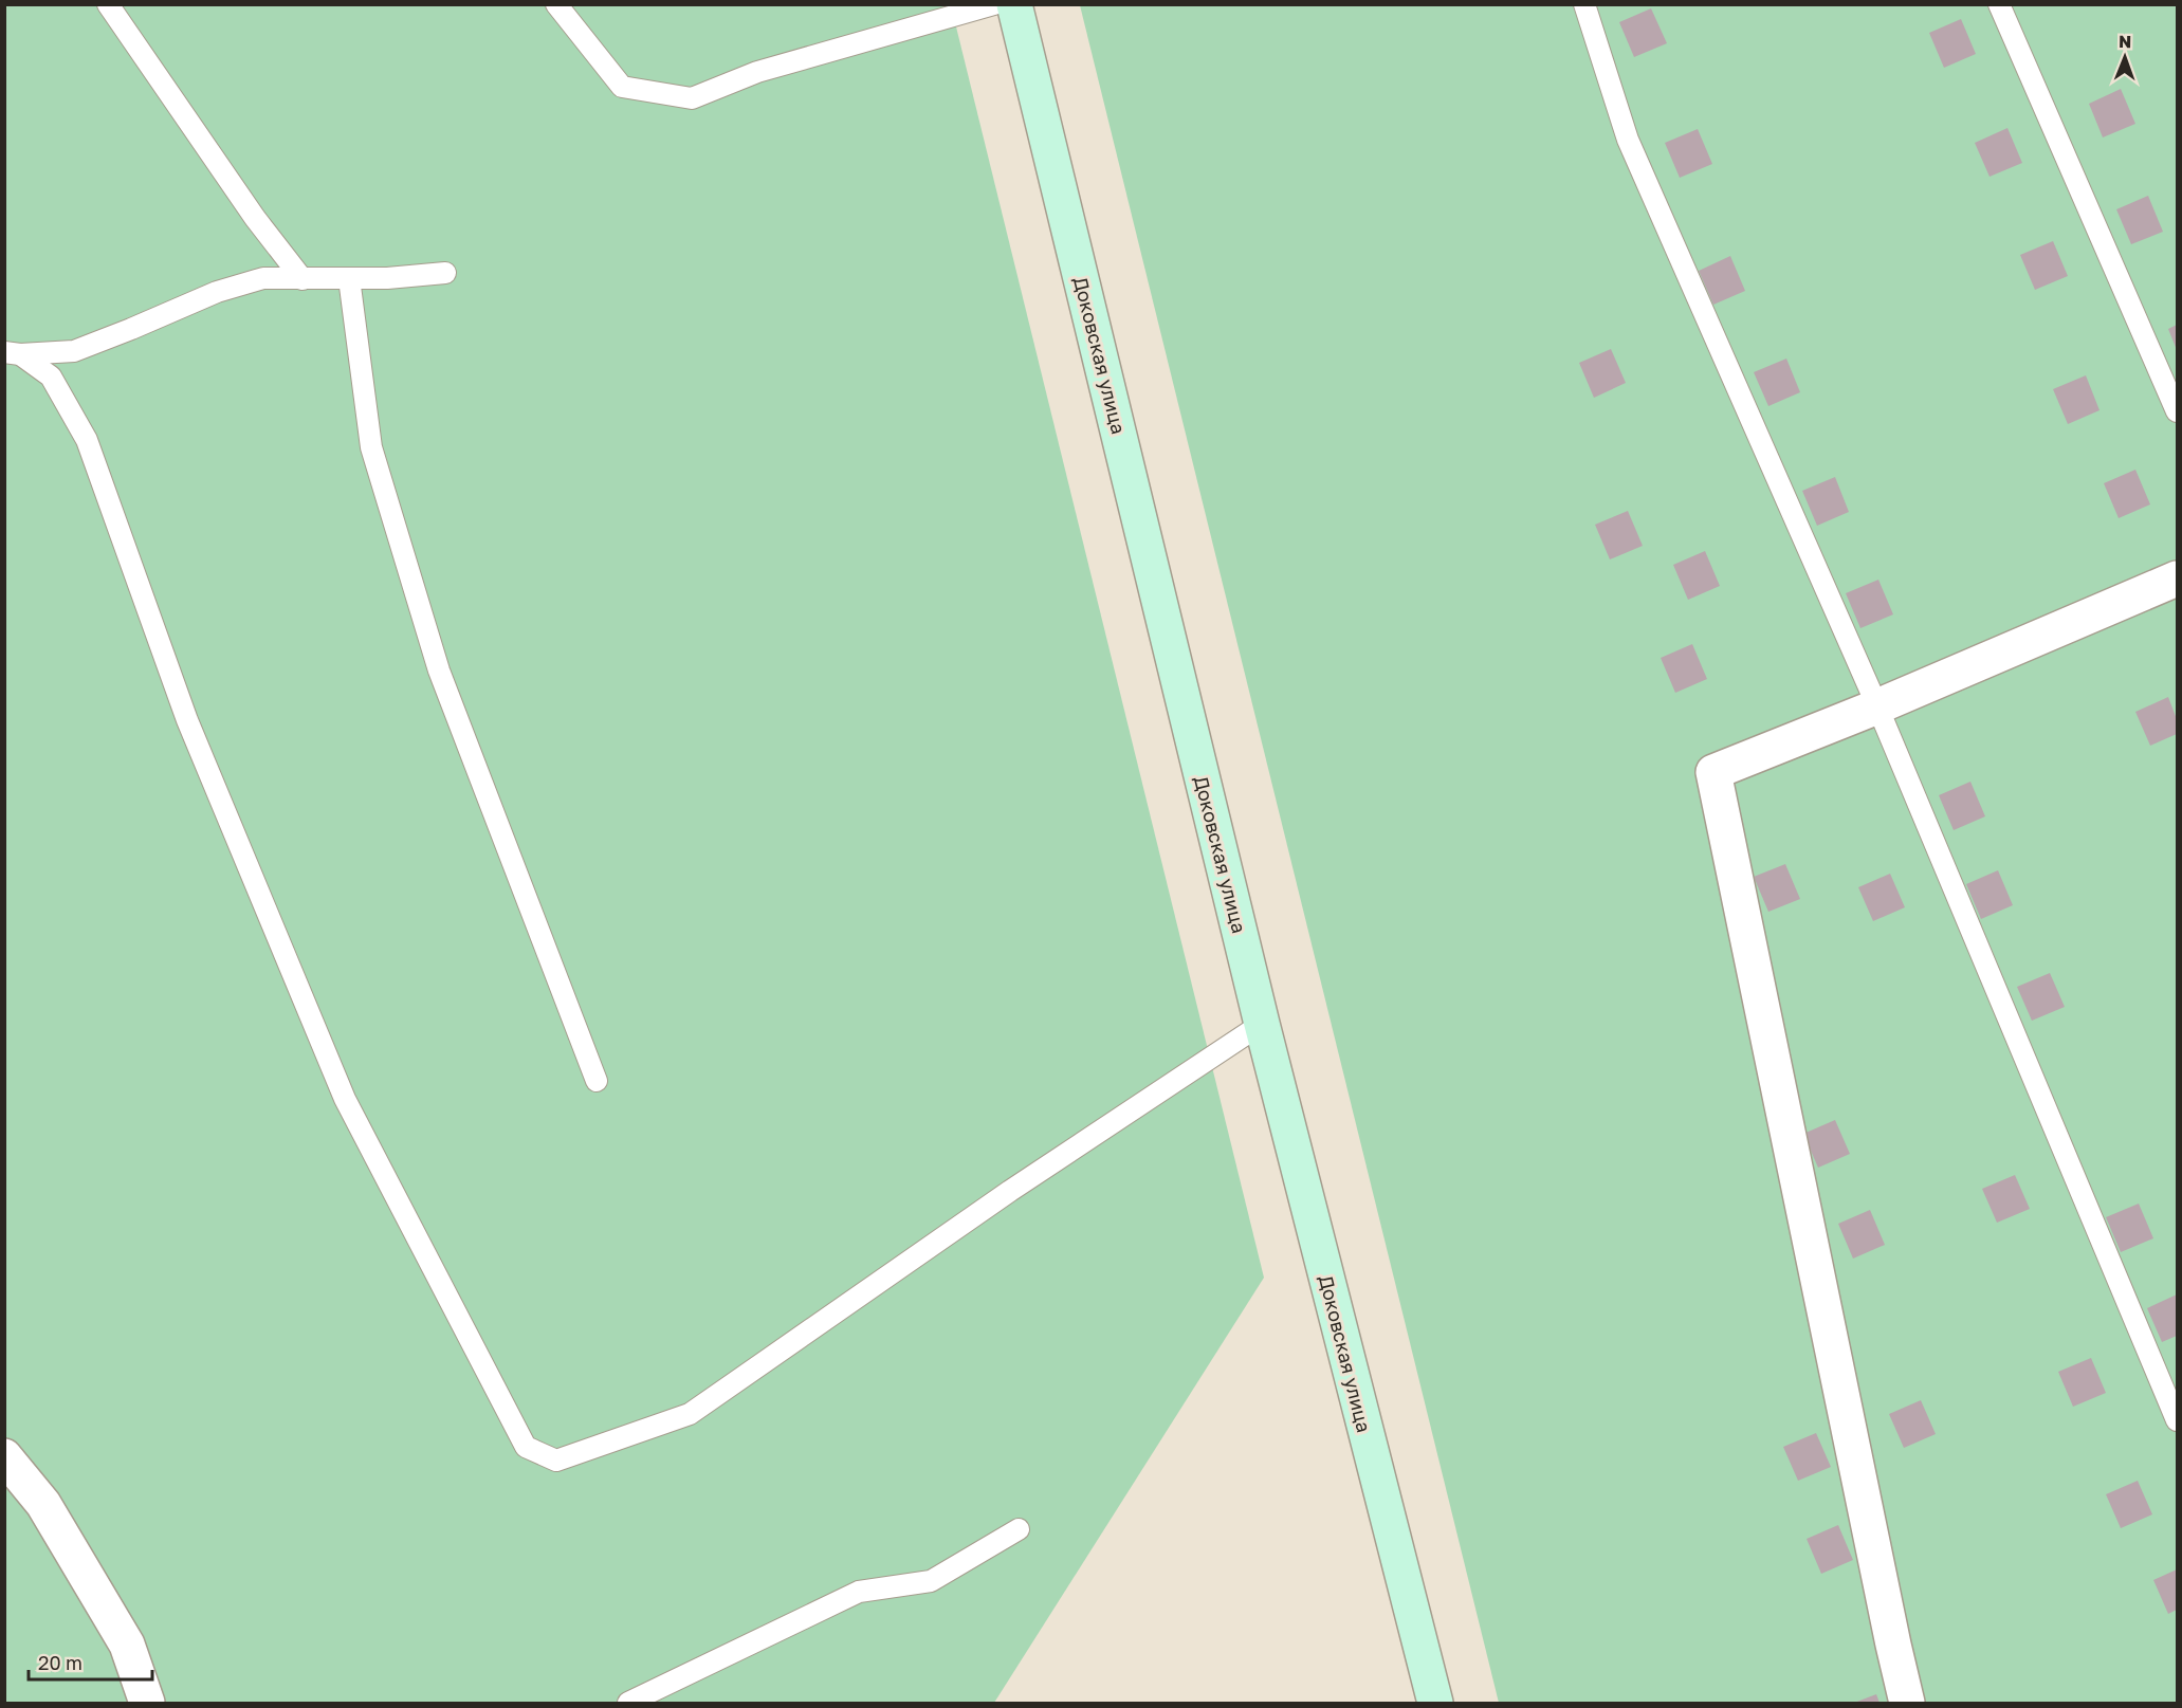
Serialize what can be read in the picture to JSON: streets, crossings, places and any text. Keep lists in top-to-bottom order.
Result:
{
  "streets": {
    "street": ["Доковская улица"]
  },
  "scale_bar": "20 m",
  "north": "top"
}
